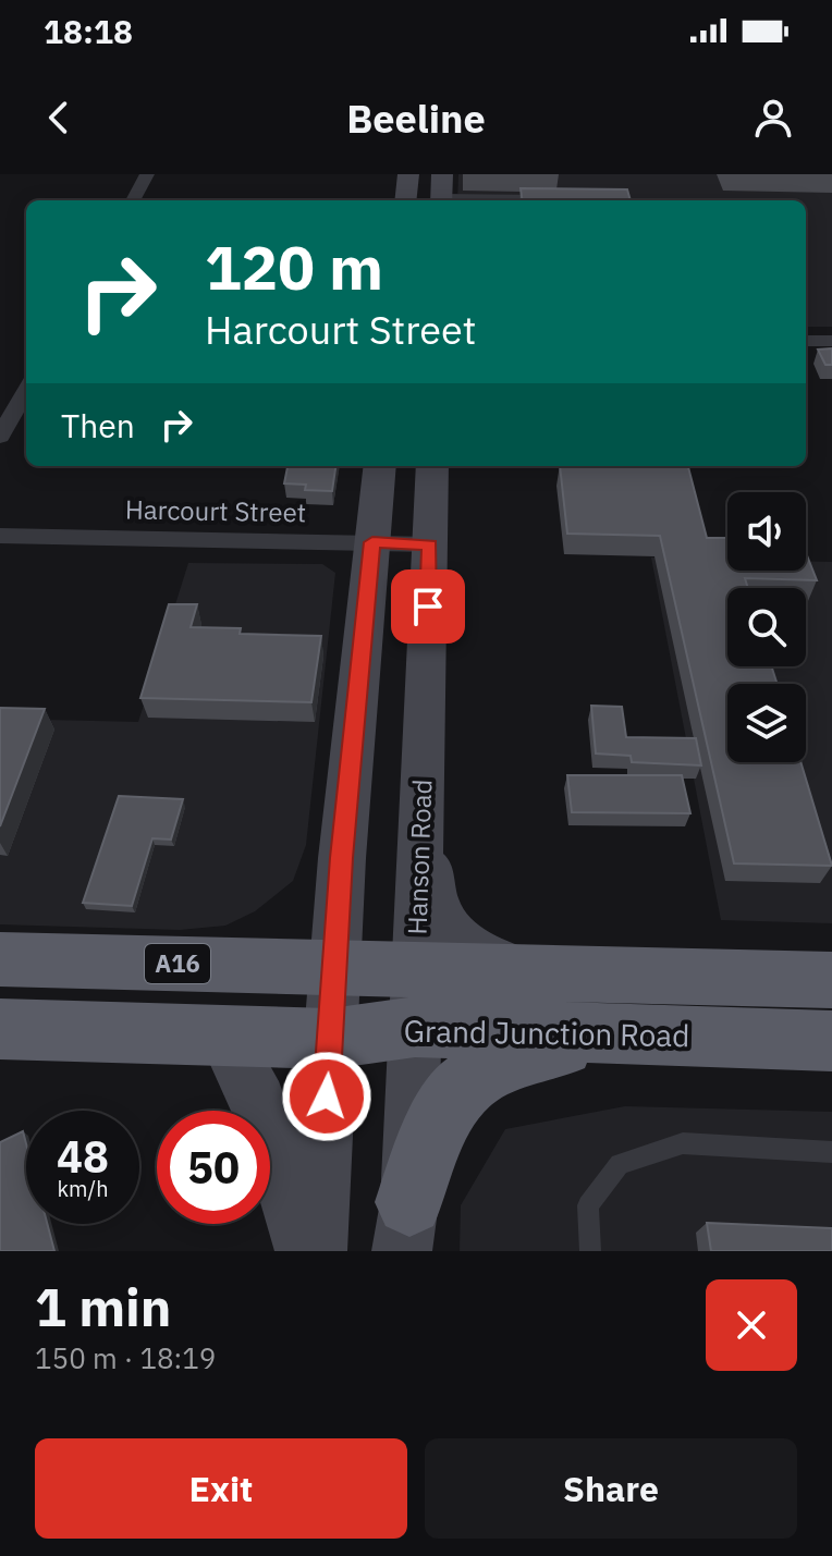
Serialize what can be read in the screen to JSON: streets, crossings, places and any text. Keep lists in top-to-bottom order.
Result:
{
  "streets": {
    "highway": ["A16", "Grand Junction Road"],
    "main road": ["Hanson Road"],
    "street": ["Harcourt Street"]
  },
  "crossings": [
    ["Harcourt Street", "Hanson Road"],
    ["Hanson Road", "Grand Junction Road"]
  ],
  "page": {
    "status": "18:18",
    "header": "Beeline",
    "turn": ["120 m", "Harcourt Street"],
    "then": "Then",
    "speed": "48 km/h",
    "limit": "50",
    "heading": ["1 min", "150 m · 18:19"],
    "buttons": ["Exit", "Share"]
  }
}
